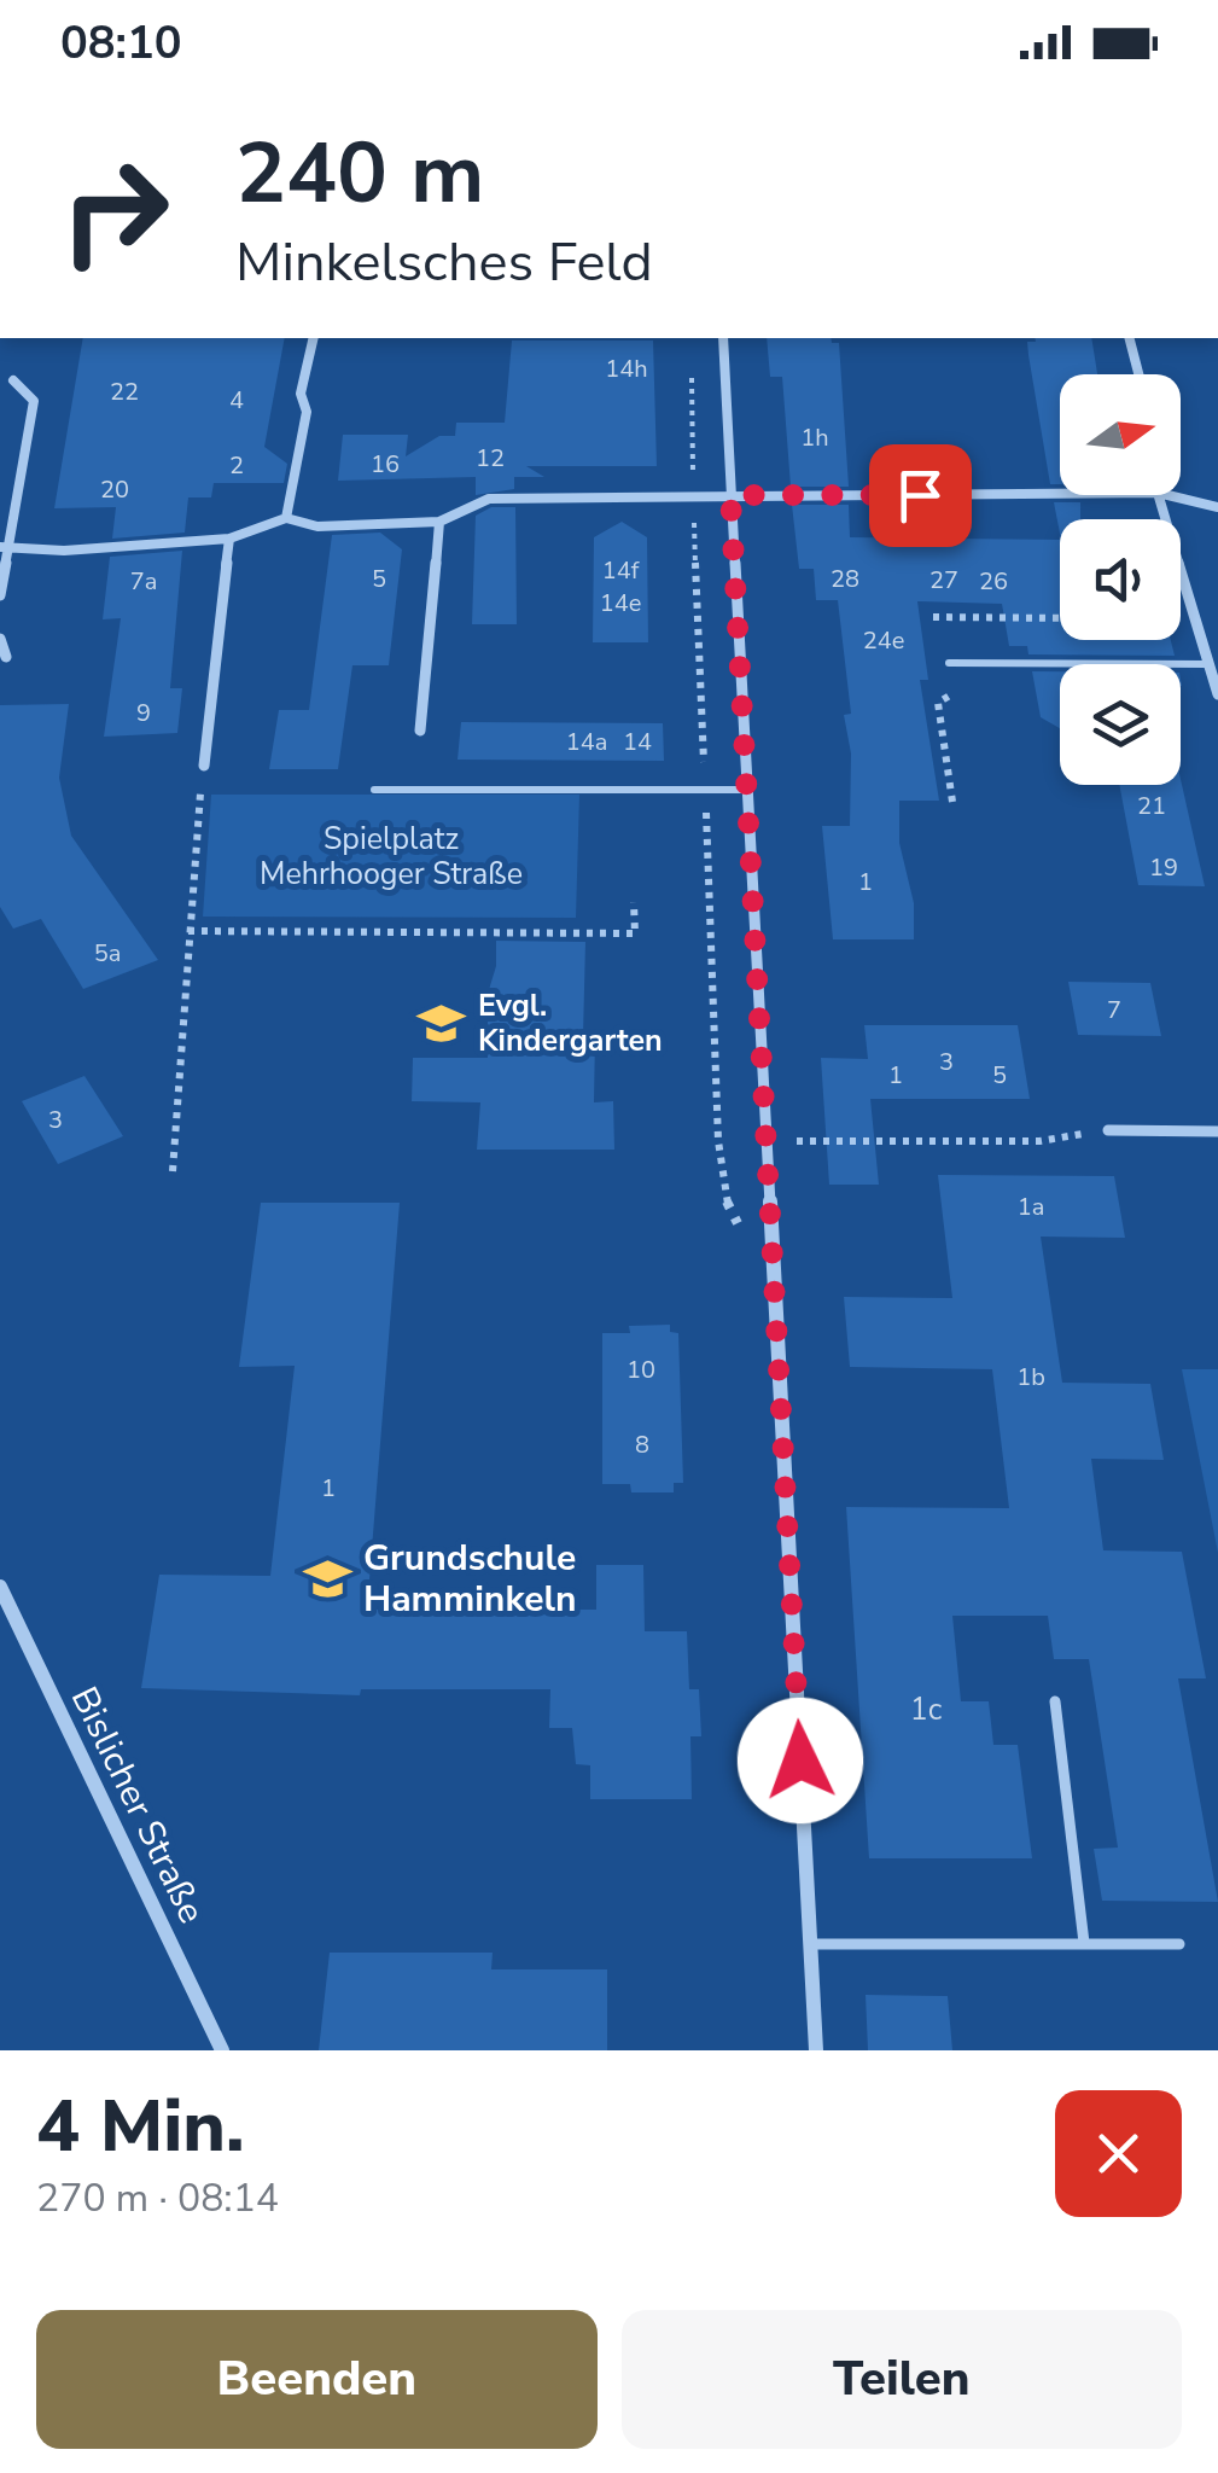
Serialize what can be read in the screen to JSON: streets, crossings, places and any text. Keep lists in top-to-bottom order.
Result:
{
  "streets": {
    "street": ["Bislicher Straße"]
  },
  "parks": ["Spielplatz Mehrhooger Straße"],
  "places": {
    "school or university": ["Evgl. Kindergarten", "Grundschule Hamminkeln"]
  },
  "house_numbers": [
    "14h",
    "22",
    "4",
    "1h",
    "12",
    "16",
    "2",
    "20",
    "14f",
    "5",
    "28",
    "27",
    "7a",
    "26",
    "14e",
    "24e",
    "9",
    "14a",
    "14",
    "21",
    "19",
    "1",
    "5a",
    "7",
    "3",
    "1",
    "5",
    "3",
    "1a",
    "10",
    "1b",
    "8",
    "1",
    "1c"
  ],
  "north": "right",
  "page": {
    "status": "08:10",
    "turn": ["240 m", "Minkelsches Feld"],
    "heading": ["4 Min.", "270 m · 08:14"],
    "buttons": ["Beenden", "Teilen"]
  }
}
